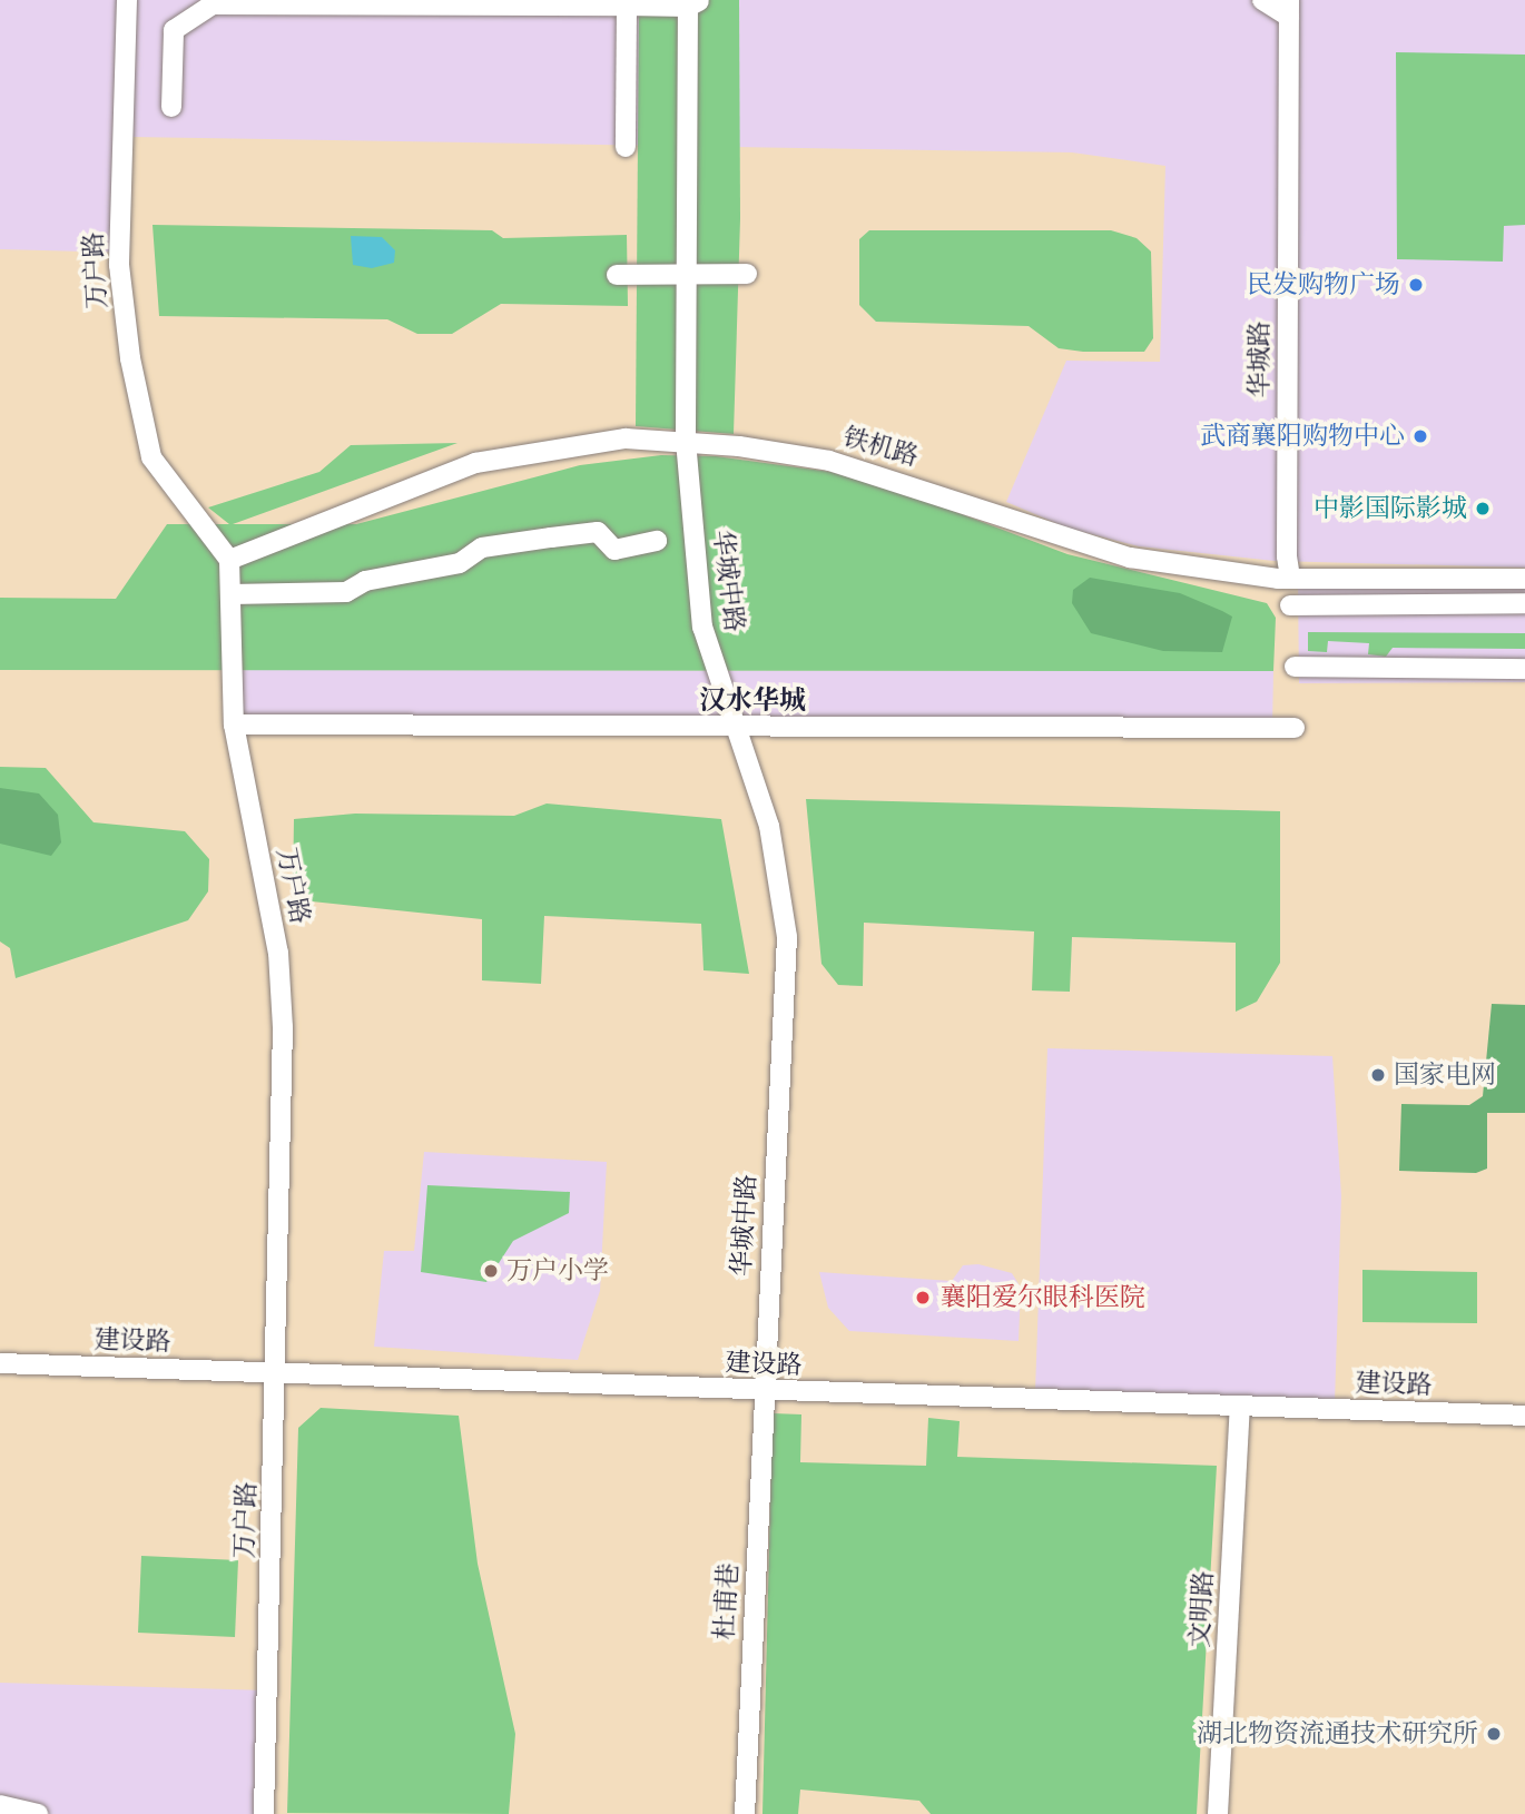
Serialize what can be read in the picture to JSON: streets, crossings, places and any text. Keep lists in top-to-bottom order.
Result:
{
  "streets": {
    "street": [
      "万户路",
      "华城路",
      "铁机路",
      "华城中路",
      "建设路",
      "杜甫巷",
      "文明路"
    ]
  },
  "crossings": [
    ["万户路", "铁机路"],
    ["万户路", "建设路"],
    ["华城路", "铁机路"],
    ["铁机路", "华城中路"],
    ["华城中路", "建设路"],
    ["华城中路", "杜甫巷"],
    ["建设路", "杜甫巷"],
    ["建设路", "文明路"]
  ],
  "districts": ["汉水华城"],
  "places": [
    "民发购物广场",
    "武商襄阳购物中心",
    "中影国际影城",
    "国家电网",
    "万户小学",
    "襄阳爱尔眼科医院",
    "湖北物资流通技术研究所"
  ]
}
